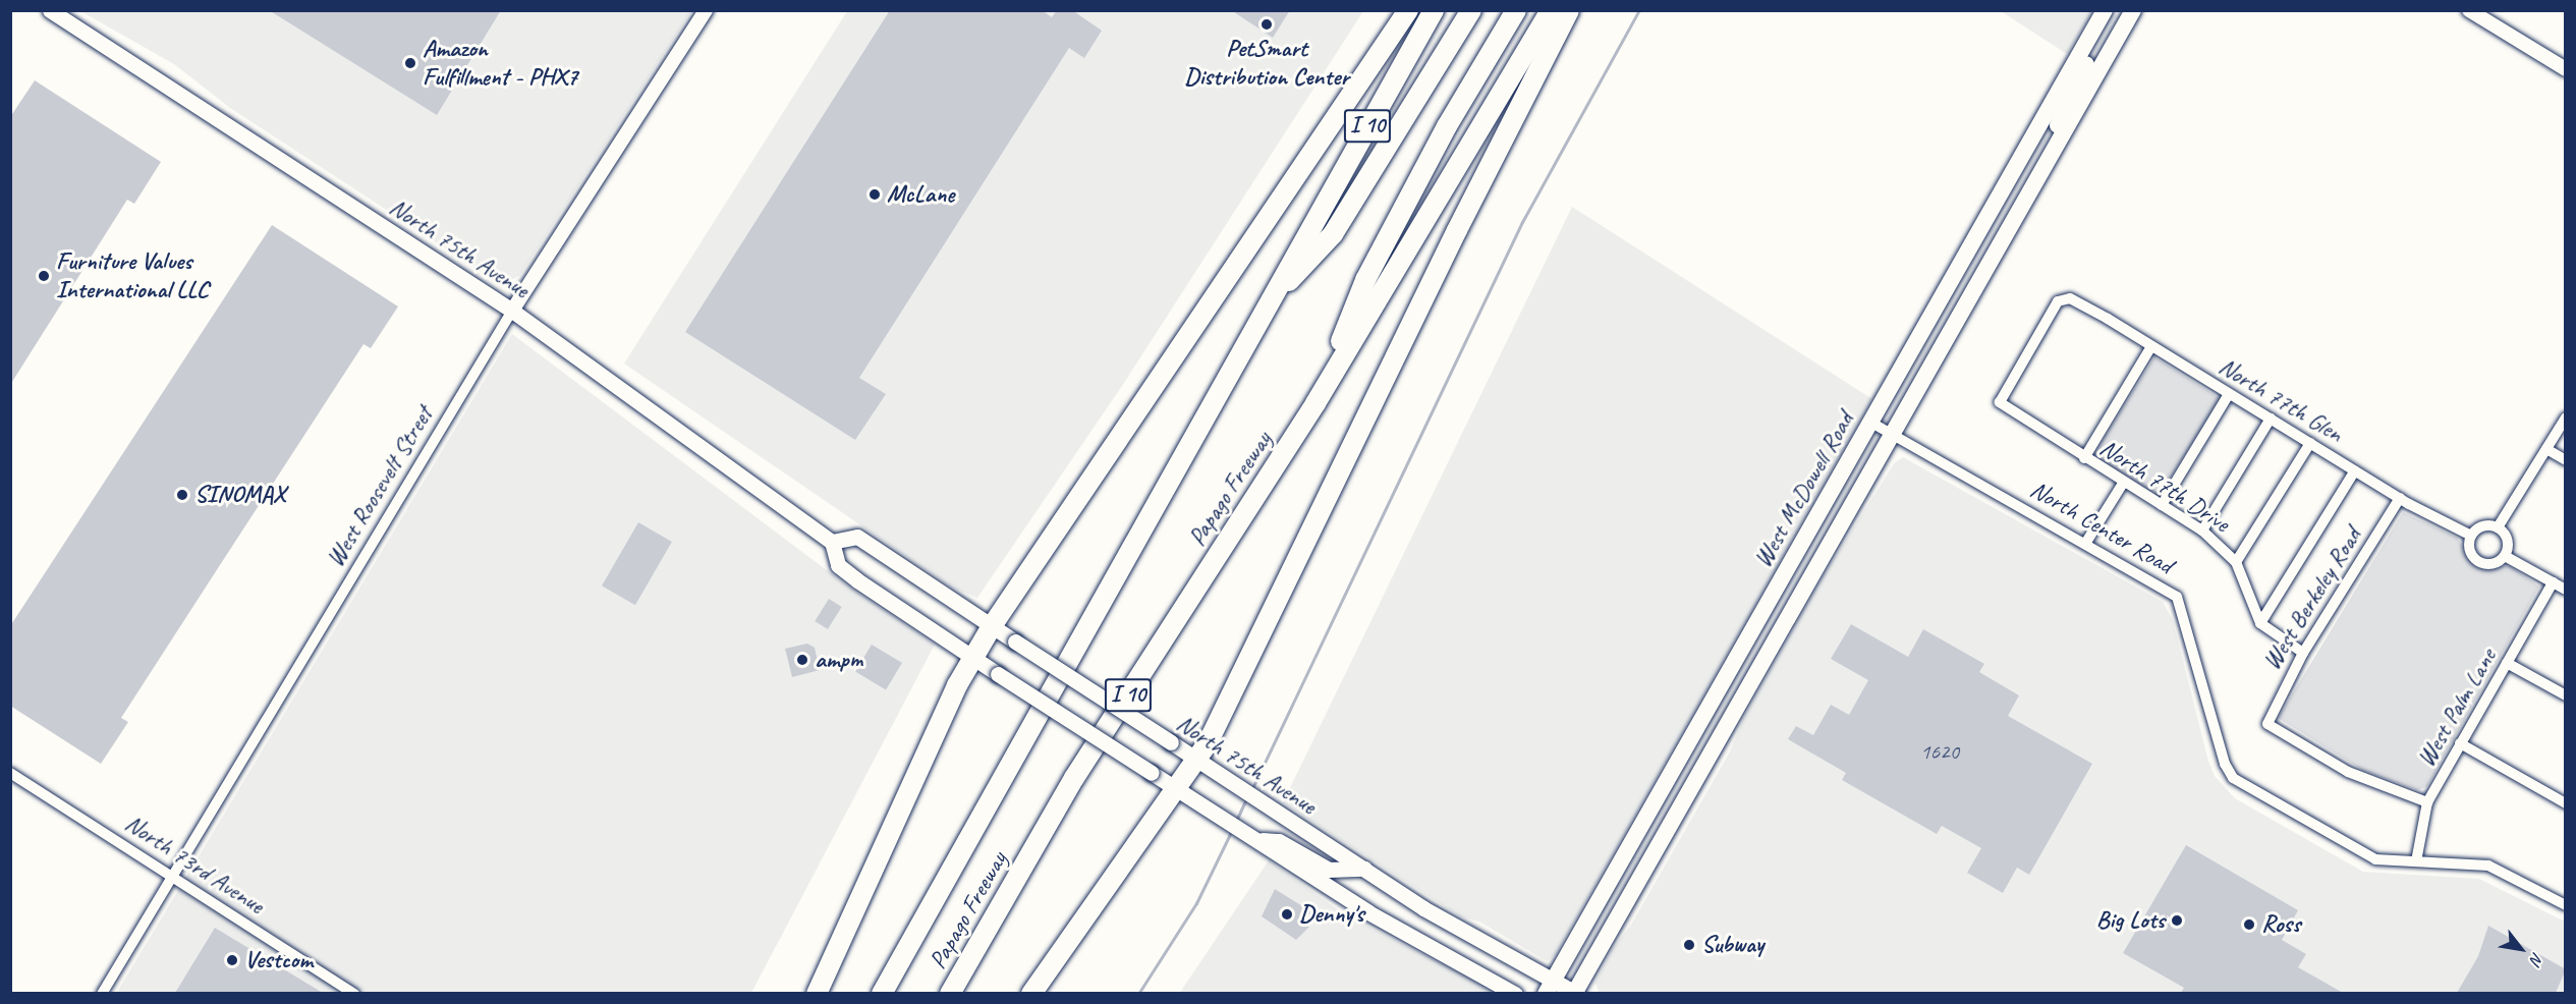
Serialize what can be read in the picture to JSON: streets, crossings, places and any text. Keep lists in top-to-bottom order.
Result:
{
  "streets": {
    "highway": ["I 10", "Papago Freeway"],
    "main road": ["North 75th Avenue", "West McDowell Road"],
    "street": [
      "North 77th Glen",
      "North 77th Drive",
      "West Roosevelt Street",
      "North Center Road",
      "West Berkeley Road",
      "West Palm Lane",
      "North 73rd Avenue"
    ]
  },
  "crossings": [
    ["North 75th Avenue", "West Roosevelt Street"],
    ["North 75th Avenue", "West McDowell Road"],
    ["North 77th Glen", "North 77th Drive"],
    ["North 77th Glen", "West Berkeley Road"],
    ["West Roosevelt Street", "North 73rd Avenue"],
    ["West McDowell Road", "North Center Road"],
    ["North Center Road", "West Palm Lane"],
    ["West Berkeley Road", "West Palm Lane"]
  ],
  "places": [
    "PetSmart Distribution Center",
    "Amazon Fulfillment - PHX7",
    "McLane",
    "Furniture Values International LLC",
    "SINOMAX",
    "ampm",
    "Denny's",
    "Big Lots",
    "Ross",
    "Subway",
    "Vestcom"
  ],
  "house_numbers": ["1620"],
  "north": "bottom right"
}
